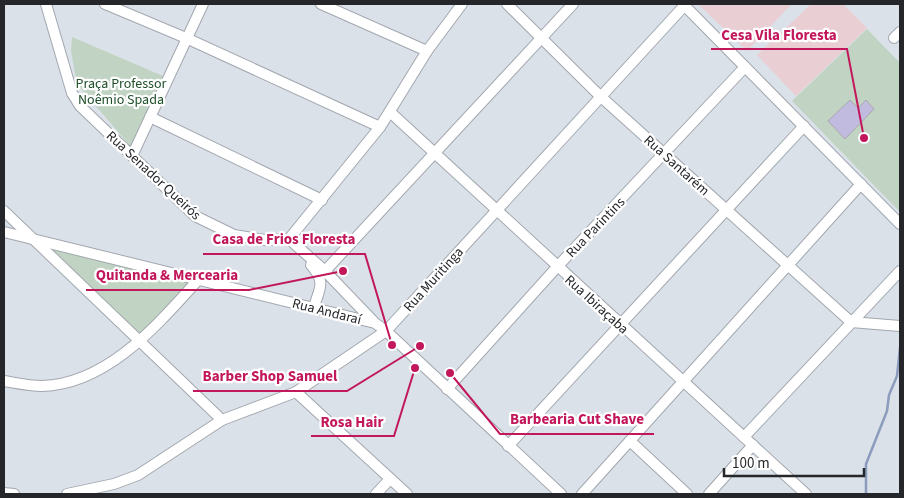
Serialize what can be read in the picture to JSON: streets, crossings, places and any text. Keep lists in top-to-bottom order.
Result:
{
  "streets": {
    "street": [
      "Rua Santarém",
      "Rua Senador Queirós",
      "Rua Parintins",
      "Rua Muritinga",
      "Rua Ibiraçaba",
      "Rua Andaraí"
    ]
  },
  "crossings": [
    ["Rua Santarém", "Rua Parintins"],
    ["Rua Santarém", "Rua Muritinga"],
    ["Rua Parintins", "Rua Ibiraçaba"],
    ["Rua Parintins", "Rua Andaraí"],
    ["Rua Muritinga", "Rua Ibiraçaba"],
    ["Rua Muritinga", "Rua Andaraí"]
  ],
  "parks": ["Praça Professor Noêmio Spada"],
  "places": [
    "Cesa Vila Floresta",
    "Quitanda & Mercearia",
    "Casa de Frios Floresta",
    "Barber Shop Samuel",
    "Rosa Hair",
    "Barbearia Cut Shave"
  ],
  "scale_bar": "100 m"
}
